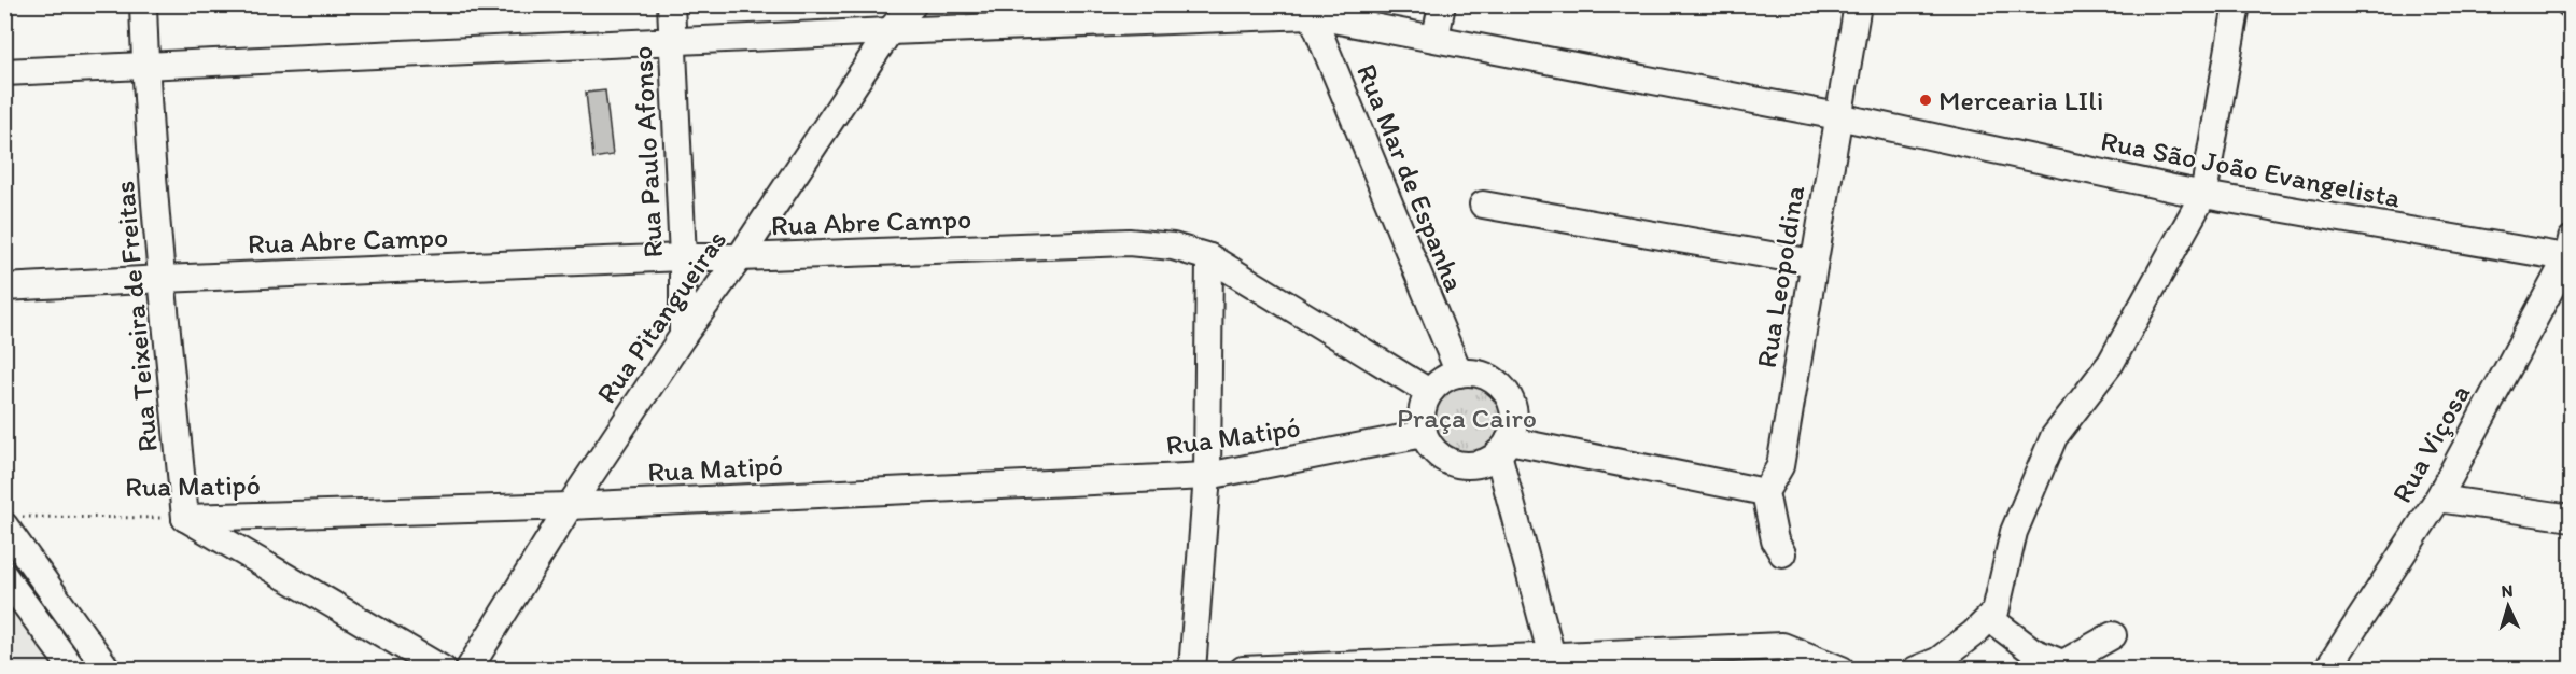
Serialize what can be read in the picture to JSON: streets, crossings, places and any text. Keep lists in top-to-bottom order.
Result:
{
  "streets": {
    "street": [
      "Rua Paulo Afonso",
      "Rua São João Evangelista",
      "Rua Mar de Espanha",
      "Rua Abre Campo",
      "Rua Leopoldina",
      "Rua Teixeira de Freitas",
      "Rua Pitangueiras",
      "Rua Matipó",
      "Rua Viçosa"
    ]
  },
  "crossings": [
    ["Rua Paulo Afonso", "Rua São João Evangelista"],
    ["Rua Paulo Afonso", "Rua Abre Campo"],
    ["Rua Paulo Afonso", "Rua Pitangueiras"],
    ["Rua São João Evangelista", "Rua Mar de Espanha"],
    ["Rua São João Evangelista", "Rua Leopoldina"],
    ["Rua São João Evangelista", "Rua Teixeira de Freitas"],
    ["Rua São João Evangelista", "Rua Pitangueiras"],
    ["Rua São João Evangelista", "Rua Viçosa"],
    ["Rua Mar de Espanha", "Rua Abre Campo"],
    ["Rua Mar de Espanha", "Rua Matipó"],
    ["Rua Abre Campo", "Rua Teixeira de Freitas"],
    ["Rua Abre Campo", "Rua Pitangueiras"],
    ["Rua Abre Campo", "Rua Matipó"],
    ["Rua Teixeira de Freitas", "Rua Matipó"],
    ["Rua Pitangueiras", "Rua Matipó"]
  ],
  "parks": ["Praça Cairo"],
  "places": ["Mercearia LIli"],
  "north": "top"
}
